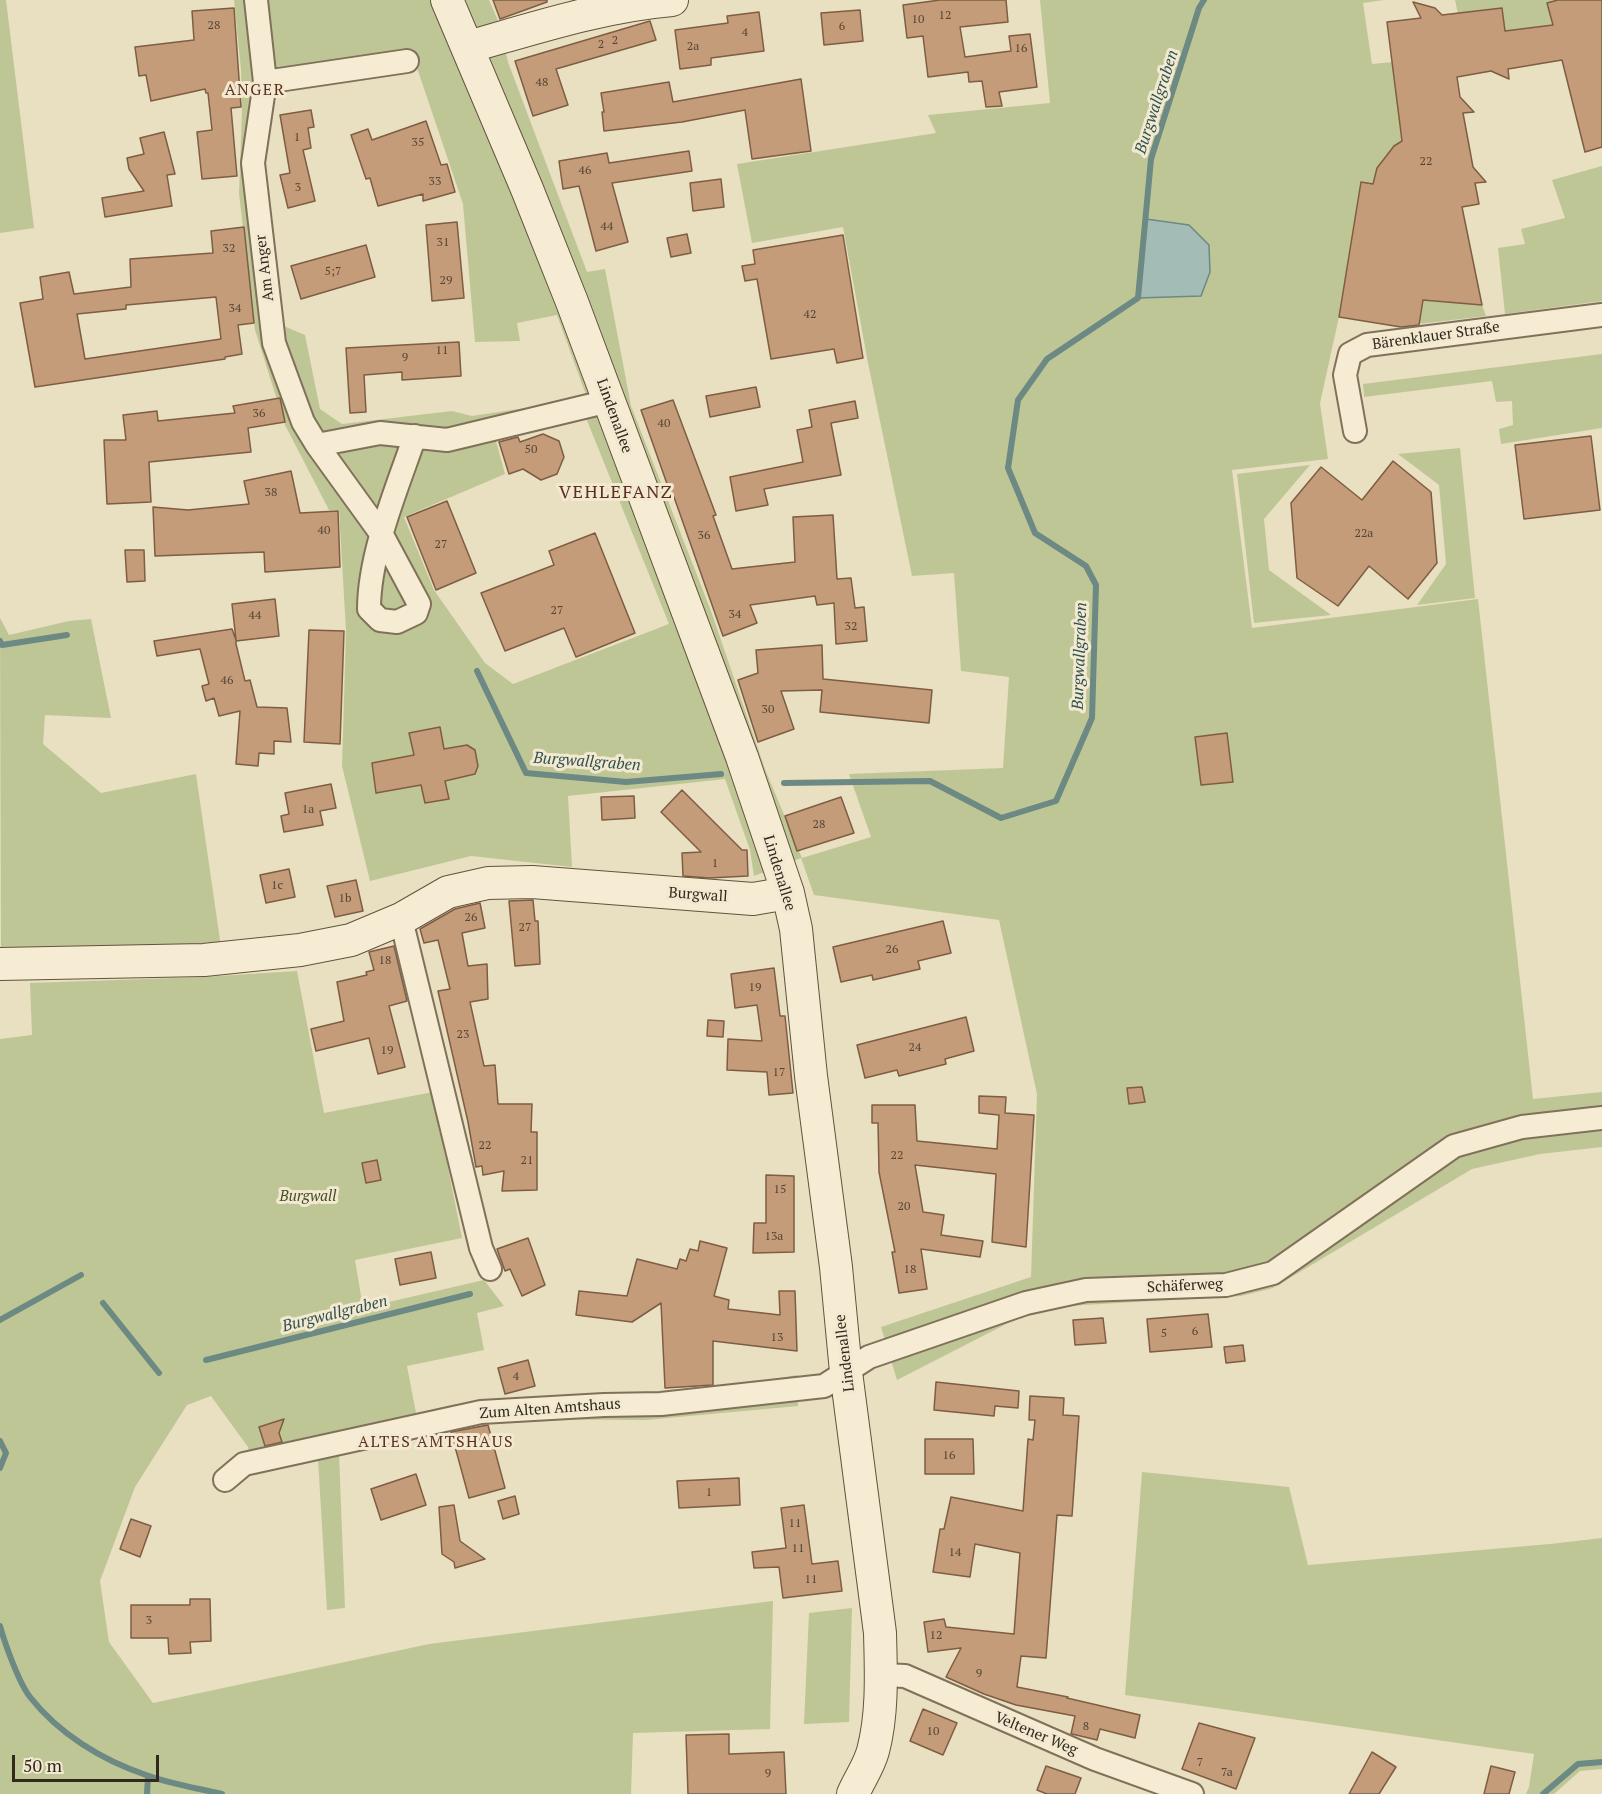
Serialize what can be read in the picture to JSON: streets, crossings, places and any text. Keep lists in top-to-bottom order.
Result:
{
  "streets": {
    "main road": ["Lindenallee", "Burgwall"],
    "street": [
      "Am Anger",
      "Bärenklauer Straße",
      "Schäferweg",
      "Zum Alten Amtshaus",
      "Veltener Weg"
    ]
  },
  "crossings": [
    ["Lindenallee", "Burgwall"],
    ["Lindenallee", "Schäferweg"],
    ["Lindenallee", "Zum Alten Amtshaus"],
    ["Lindenallee", "Veltener Weg"],
    ["Schäferweg", "Zum Alten Amtshaus"]
  ],
  "districts": ["ANGER", "VEHLEFANZ", "ALTES AMTSHAUS"],
  "water": ["Burgwallgraben"],
  "parks": ["Burgwall"],
  "house_numbers": [
    "12",
    "10",
    "28",
    "6",
    "4",
    "2",
    "2",
    "2a",
    "16",
    "48",
    "1",
    "35",
    "22",
    "46",
    "33",
    "3",
    "44",
    "31",
    "32",
    "5;7",
    "29",
    "34",
    "42",
    "11",
    "9",
    "36",
    "40",
    "50",
    "38",
    "40",
    "22a",
    "36",
    "27",
    "27",
    "34",
    "44",
    "32",
    "46",
    "30",
    "1a",
    "28",
    "1",
    "1c",
    "1b",
    "26",
    "27",
    "26",
    "18",
    "19",
    "23",
    "24",
    "19",
    "17",
    "22",
    "22",
    "21",
    "15",
    "20",
    "13a",
    "18",
    "6",
    "5",
    "13",
    "4",
    "16",
    "1",
    "11",
    "11",
    "14",
    "11",
    "3",
    "12",
    "9",
    "8",
    "10",
    "7",
    "7a",
    "9"
  ],
  "scale_bar": "50 m"
}
